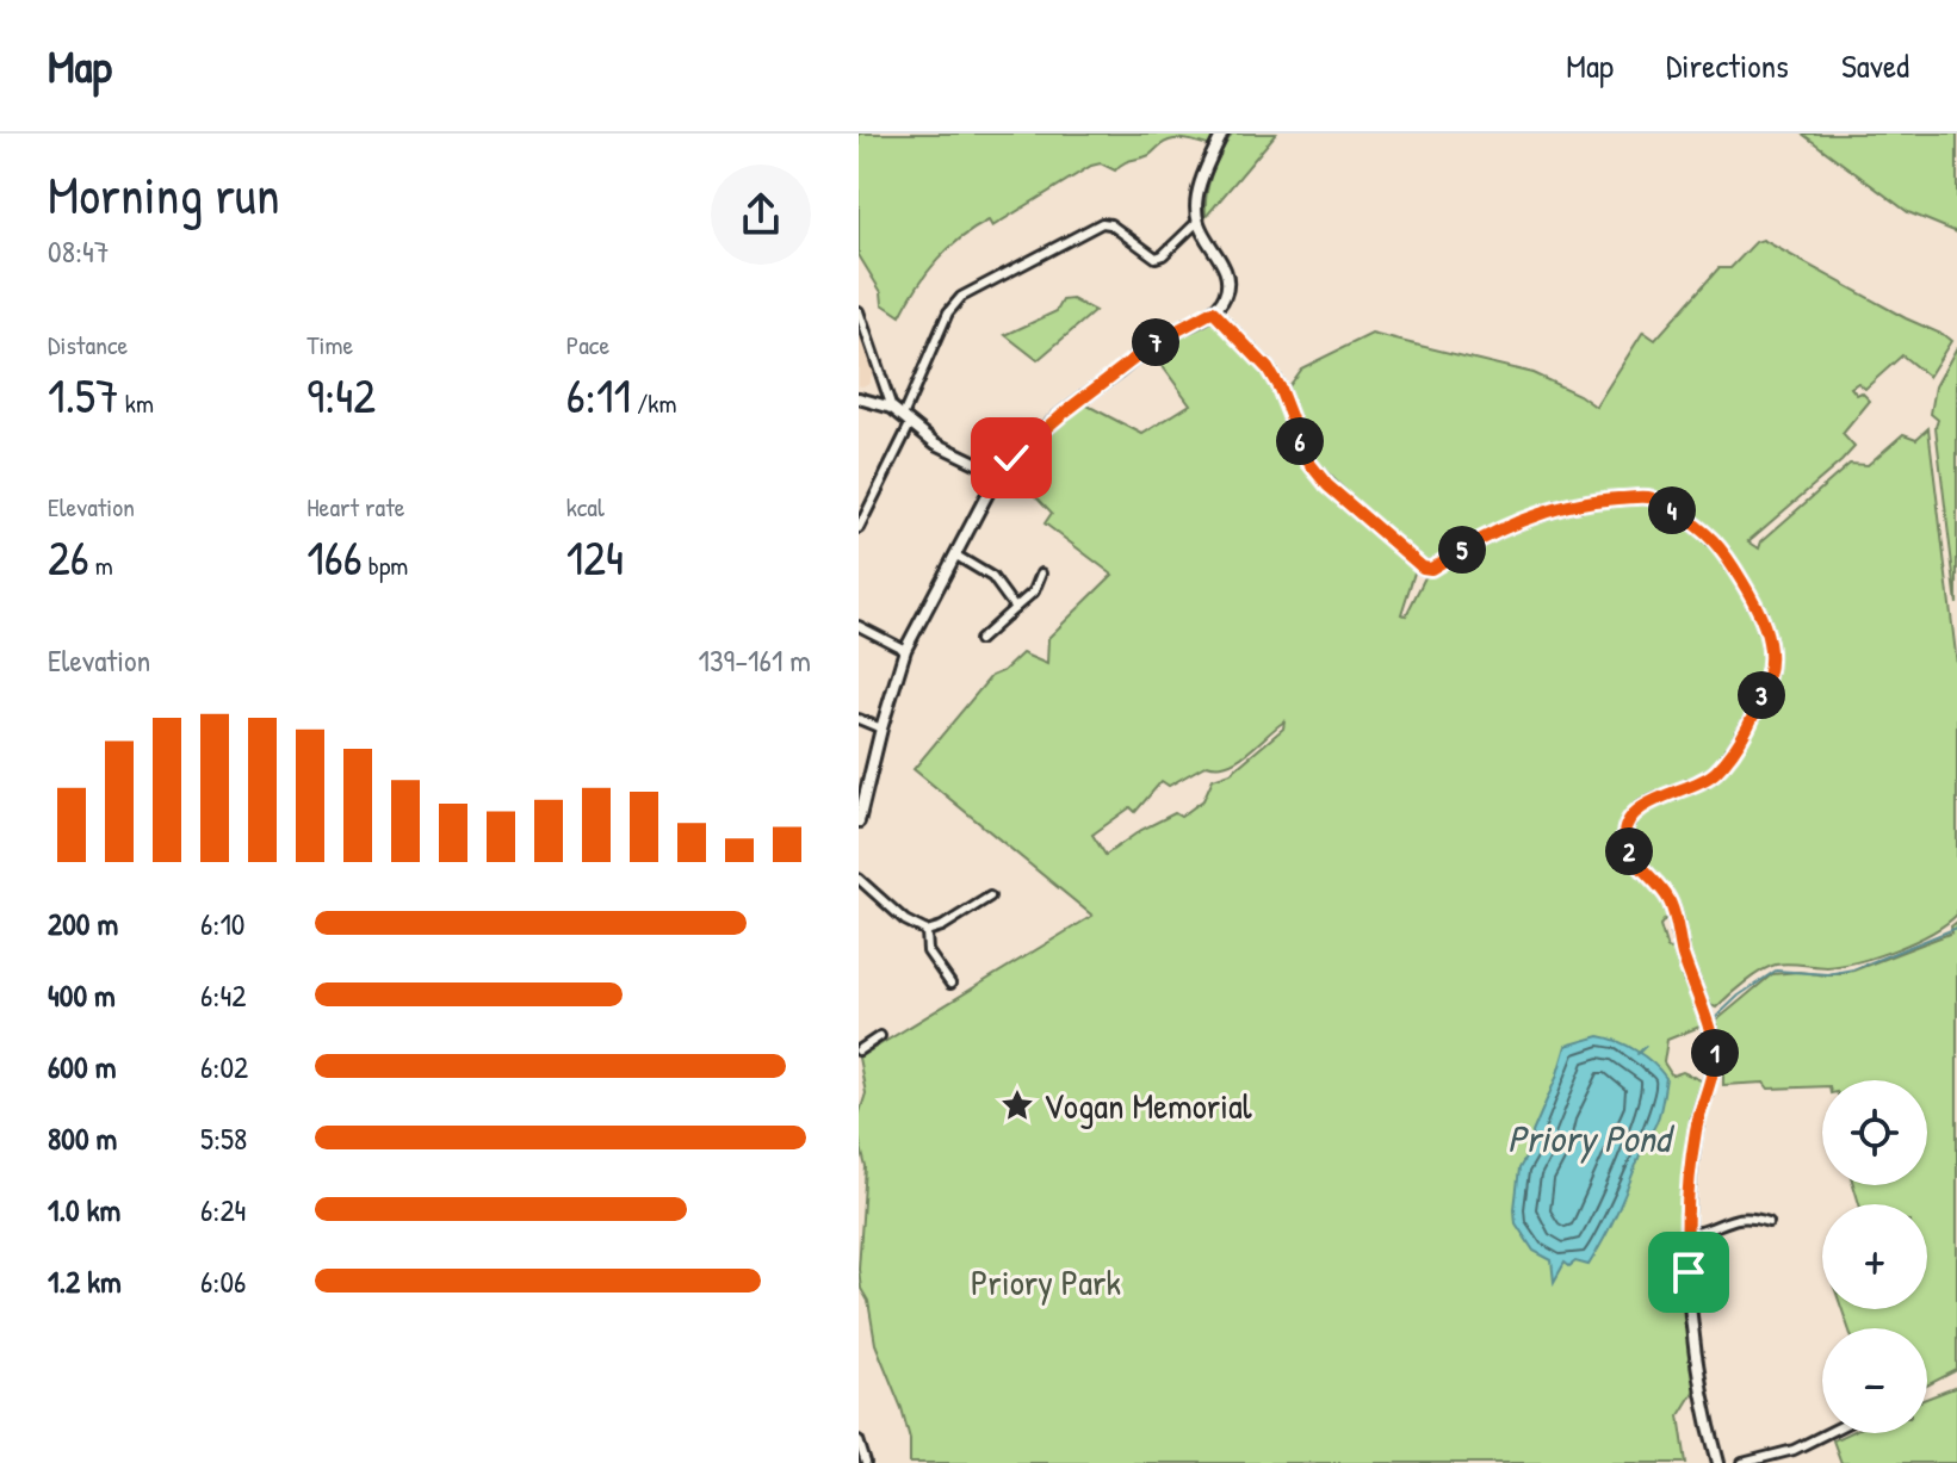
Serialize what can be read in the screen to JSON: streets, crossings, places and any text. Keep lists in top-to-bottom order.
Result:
{
  "water": ["Priory Pond"],
  "parks": ["Priory Park"],
  "places": {
    "place": ["Vogan Memorial"]
  },
  "page": {
    "header": "Map",
    "nav": ["Map", "Directions", "Saved"],
    "heading": ["Morning run", "08:47"],
    "stats": [
      ["Distance", "1.57 km"],
      ["Time", "9:42"],
      ["Pace", "6:11 /km"],
      ["Elevation", "26 m"],
      ["Heart rate", "166 bpm"],
      ["kcal", "124"]
    ],
    "pins": [
      "7",
      "6",
      "4",
      "5",
      "3",
      "2",
      "1"
    ],
    "chart": ["Elevation", "139–161 m"],
    "list": [
      {
        "name": "200 m",
        "note": "6:10"
      },
      {
        "name": "400 m",
        "note": "6:42"
      },
      {
        "name": "600 m",
        "note": "6:02"
      },
      {
        "name": "800 m",
        "note": "5:58"
      },
      {
        "name": "1.0 km",
        "note": "6:24"
      },
      {
        "name": "1.2 km",
        "note": "6:06"
      }
    ],
    "map_buttons": ["+", "−"]
  }
}
